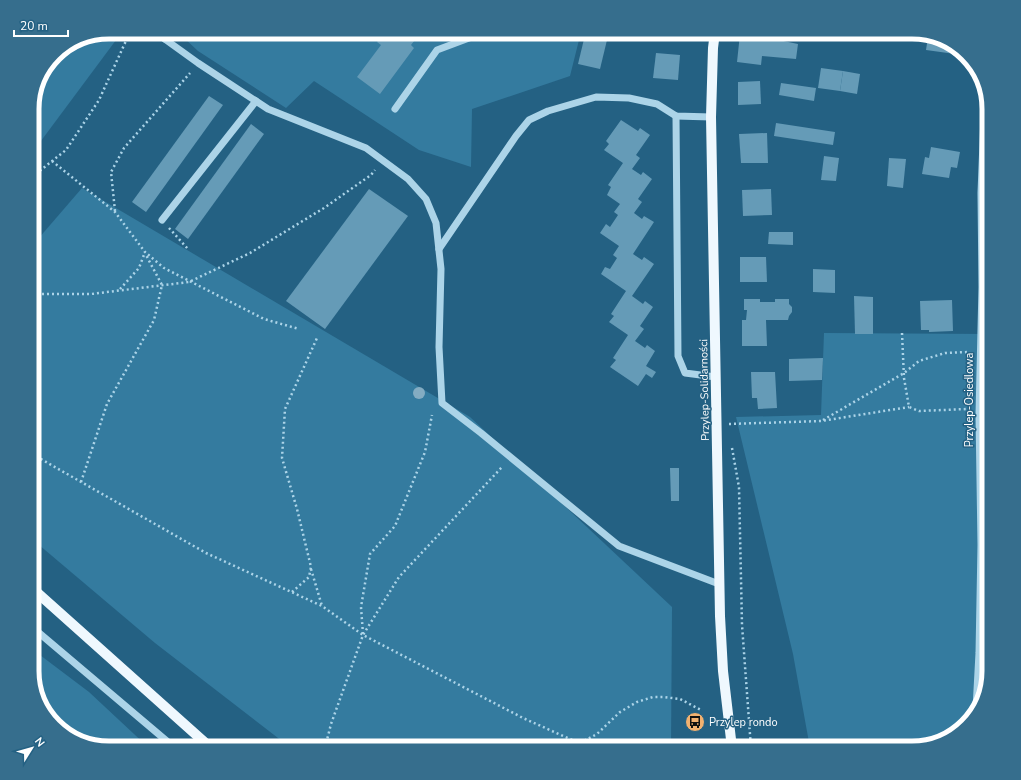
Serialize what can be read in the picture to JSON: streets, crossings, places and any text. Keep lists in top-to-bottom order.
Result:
{
  "streets": {
    "main road": ["Przylep-Solidarności"],
    "street": ["Przylep-Osiedlowa"]
  },
  "places": {
    "bus stop": ["Przylep rondo"]
  },
  "scale_bar": "20 m",
  "north": "top right"
}
